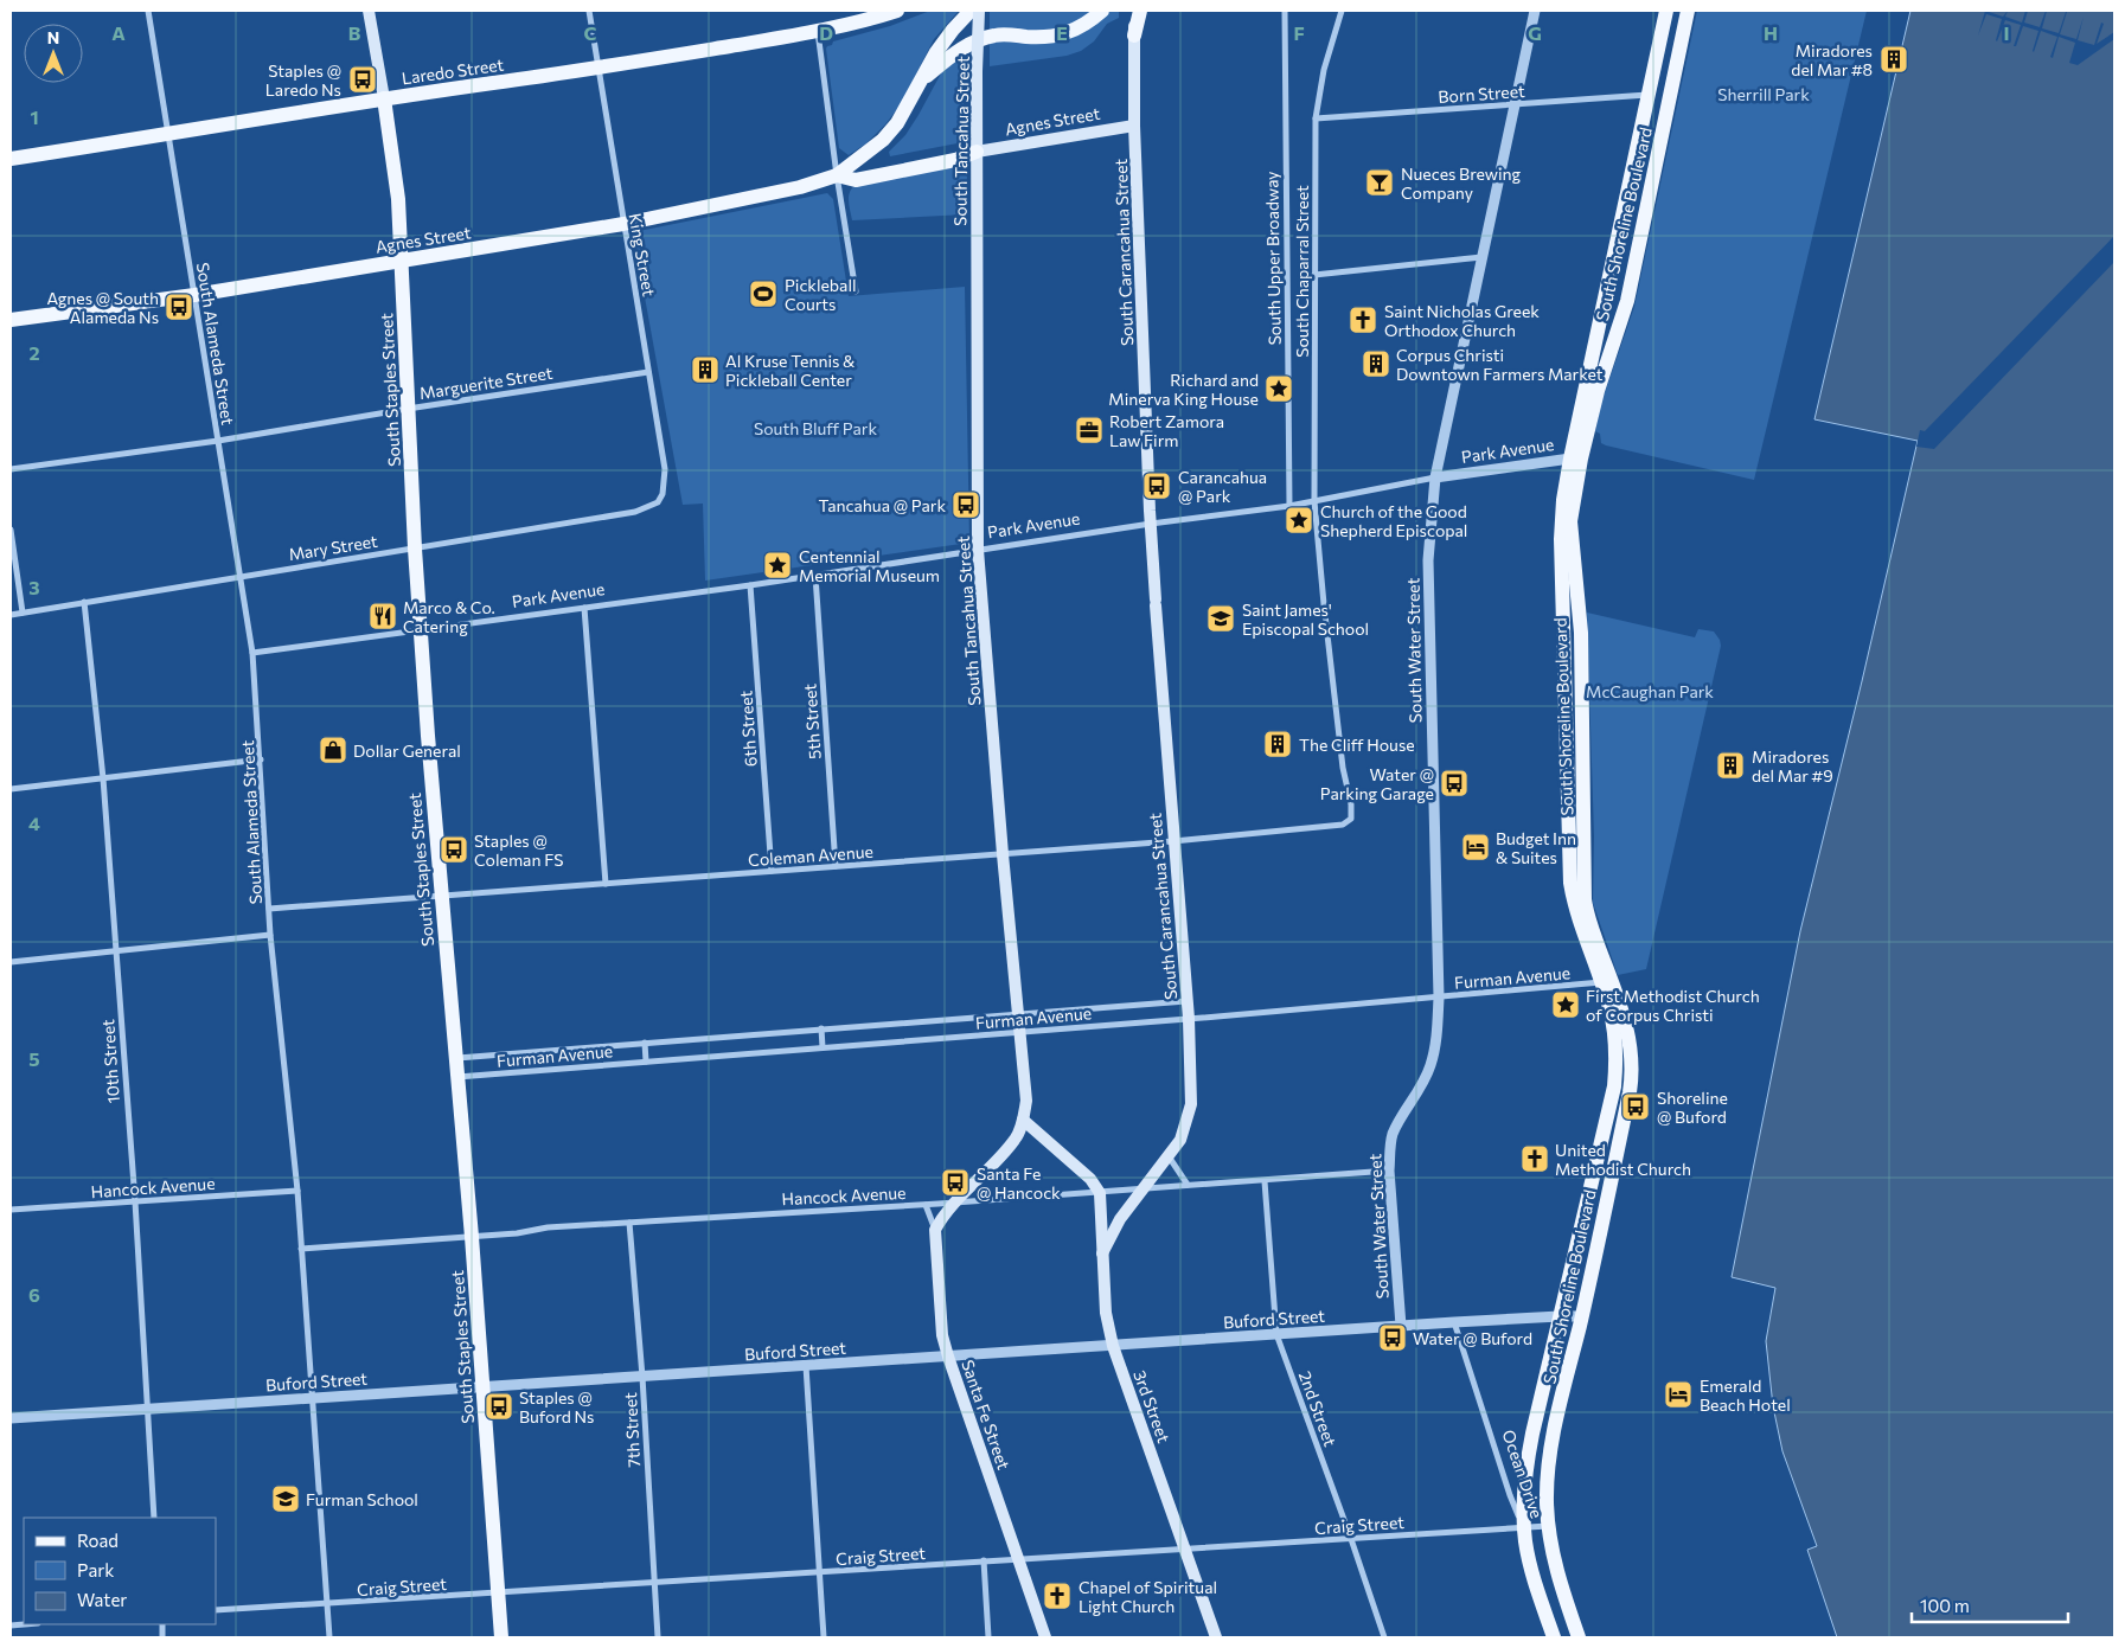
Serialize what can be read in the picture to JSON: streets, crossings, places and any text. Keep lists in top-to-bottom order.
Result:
{
  "streets": {
    "main road": [
      "Laredo Street",
      "Agnes Street",
      "South Tancahua Street",
      "South Shoreline Boulevard",
      "South Carancahua Street",
      "South Staples Street",
      "3rd Street",
      "Santa Fe Street",
      "Ocean Drive"
    ],
    "street": [
      "Born Street",
      "King Street",
      "South Upper Broadway",
      "South Chaparral Street",
      "South Alameda Street",
      "Marguerite Street",
      "Park Avenue",
      "Mary Street",
      "South Water Street",
      "5th Street",
      "6th Street",
      "Coleman Avenue",
      "Furman Avenue",
      "10th Street",
      "Hancock Avenue",
      "Buford Street",
      "2nd Street",
      "7th Street",
      "Craig Street"
    ]
  },
  "crossings": [
    ["Laredo Street", "King Street"],
    ["Laredo Street", "South Alameda Street"],
    ["Laredo Street", "South Staples Street"],
    ["Born Street", "South Shoreline Boulevard"],
    ["Born Street", "South Chaparral Street"],
    ["Born Street", "South Water Street"],
    ["Agnes Street", "South Tancahua Street"],
    ["Agnes Street", "South Carancahua Street"],
    ["Agnes Street", "King Street"],
    ["Agnes Street", "South Alameda Street"],
    ["Agnes Street", "South Staples Street"],
    ["South Tancahua Street", "Park Avenue"],
    ["South Tancahua Street", "Coleman Avenue"],
    ["South Tancahua Street", "Furman Avenue"],
    ["South Tancahua Street", "Hancock Avenue"],
    ["South Shoreline Boulevard", "Park Avenue"],
    ["South Shoreline Boulevard", "Furman Avenue"],
    ["South Shoreline Boulevard", "Buford Street"],
    ["South Shoreline Boulevard", "Ocean Drive"],
    ["South Shoreline Boulevard", "Craig Street"],
    ["South Carancahua Street", "Park Avenue"],
    ["South Carancahua Street", "Coleman Avenue"],
    ["South Carancahua Street", "Furman Avenue"],
    ["South Carancahua Street", "Hancock Avenue"],
    ["King Street", "Marguerite Street"],
    ["King Street", "Mary Street"],
    ["South Upper Broadway", "Park Avenue"],
    ["South Chaparral Street", "Park Avenue"],
    ["South Chaparral Street", "Coleman Avenue"],
    ["South Alameda Street", "Marguerite Street"],
    ["South Alameda Street", "Park Avenue"],
    ["South Alameda Street", "Mary Street"],
    ["South Alameda Street", "Coleman Avenue"],
    ["South Alameda Street", "Hancock Avenue"],
    ["South Alameda Street", "Buford Street"],
    ["South Alameda Street", "Craig Street"],
    ["Marguerite Street", "South Staples Street"],
    ["South Staples Street", "Park Avenue"],
    ["South Staples Street", "Mary Street"],
    ["South Staples Street", "Coleman Avenue"],
    ["South Staples Street", "Furman Avenue"],
    ["South Staples Street", "Hancock Avenue"],
    ["South Staples Street", "Buford Street"],
    ["South Staples Street", "Craig Street"],
    ["Park Avenue", "South Water Street"],
    ["Park Avenue", "5th Street"],
    ["Park Avenue", "6th Street"],
    ["Mary Street", "10th Street"],
    ["South Water Street", "Furman Avenue"],
    ["South Water Street", "Hancock Avenue"],
    ["South Water Street", "Buford Street"],
    ["5th Street", "Coleman Avenue"],
    ["6th Street", "Coleman Avenue"],
    ["10th Street", "Hancock Avenue"],
    ["10th Street", "Buford Street"],
    ["Hancock Avenue", "3rd Street"],
    ["Hancock Avenue", "2nd Street"],
    ["Hancock Avenue", "7th Street"],
    ["Buford Street", "3rd Street"],
    ["Buford Street", "2nd Street"],
    ["Buford Street", "Santa Fe Street"],
    ["Buford Street", "7th Street"],
    ["Buford Street", "Ocean Drive"],
    ["3rd Street", "Craig Street"],
    ["2nd Street", "Craig Street"],
    ["Santa Fe Street", "Craig Street"],
    ["7th Street", "Craig Street"],
    ["Ocean Drive", "Craig Street"]
  ],
  "parks": ["Sherrill Park", "South Bluff Park", "McCaughan Park"],
  "places": {
    "building": [
      "Miradores del Mar #8",
      "Corpus Christi Downtown Farmers Market",
      "Al Kruse Tennis & Pickleball Center",
      "The Cliff House",
      "Miradores del Mar #9"
    ],
    "bus stop": [
      "Staples @ Laredo Ns",
      "Agnes @ South Alameda Ns",
      "Carancahua @ Park",
      "Tancahua @ Park",
      "Water @ Parking Garage",
      "Staples @ Coleman FS",
      "Shoreline @ Buford",
      "Santa Fe @ Hancock",
      "Water @ Buford",
      "Staples @ Buford Ns"
    ],
    "bar": ["Nueces Brewing Company"],
    "sports": ["Pickleball Courts"],
    "church": ["Saint Nicholas Greek Orthodox Church", "United Methodist Church", "Chapel of Spiritual Light Church"],
    "place": [
      "Richard and Minerva King House",
      "Church of the Good Shepherd Episcopal",
      "Centennial Memorial Museum",
      "First Methodist Church of Corpus Christi"
    ],
    "office": ["Robert Zamora Law Firm"],
    "restaurant": ["Marco & Co. Catering"],
    "school or university": ["Saint James' Episcopal School", "Furman School"],
    "shop": ["Dollar General"],
    "hotel": ["Budget Inn & Suites", "Emerald Beach Hotel"]
  },
  "legend": ["Road", "Park", "Water"],
  "scale_bar": "100 m",
  "north": "top",
  "grid": {
    "columns": [
      "A",
      "B",
      "C",
      "D",
      "E",
      "F",
      "G",
      "H",
      "I"
    ],
    "rows": [
      "1",
      "2",
      "3",
      "4",
      "5",
      "6"
    ]
  }
}
